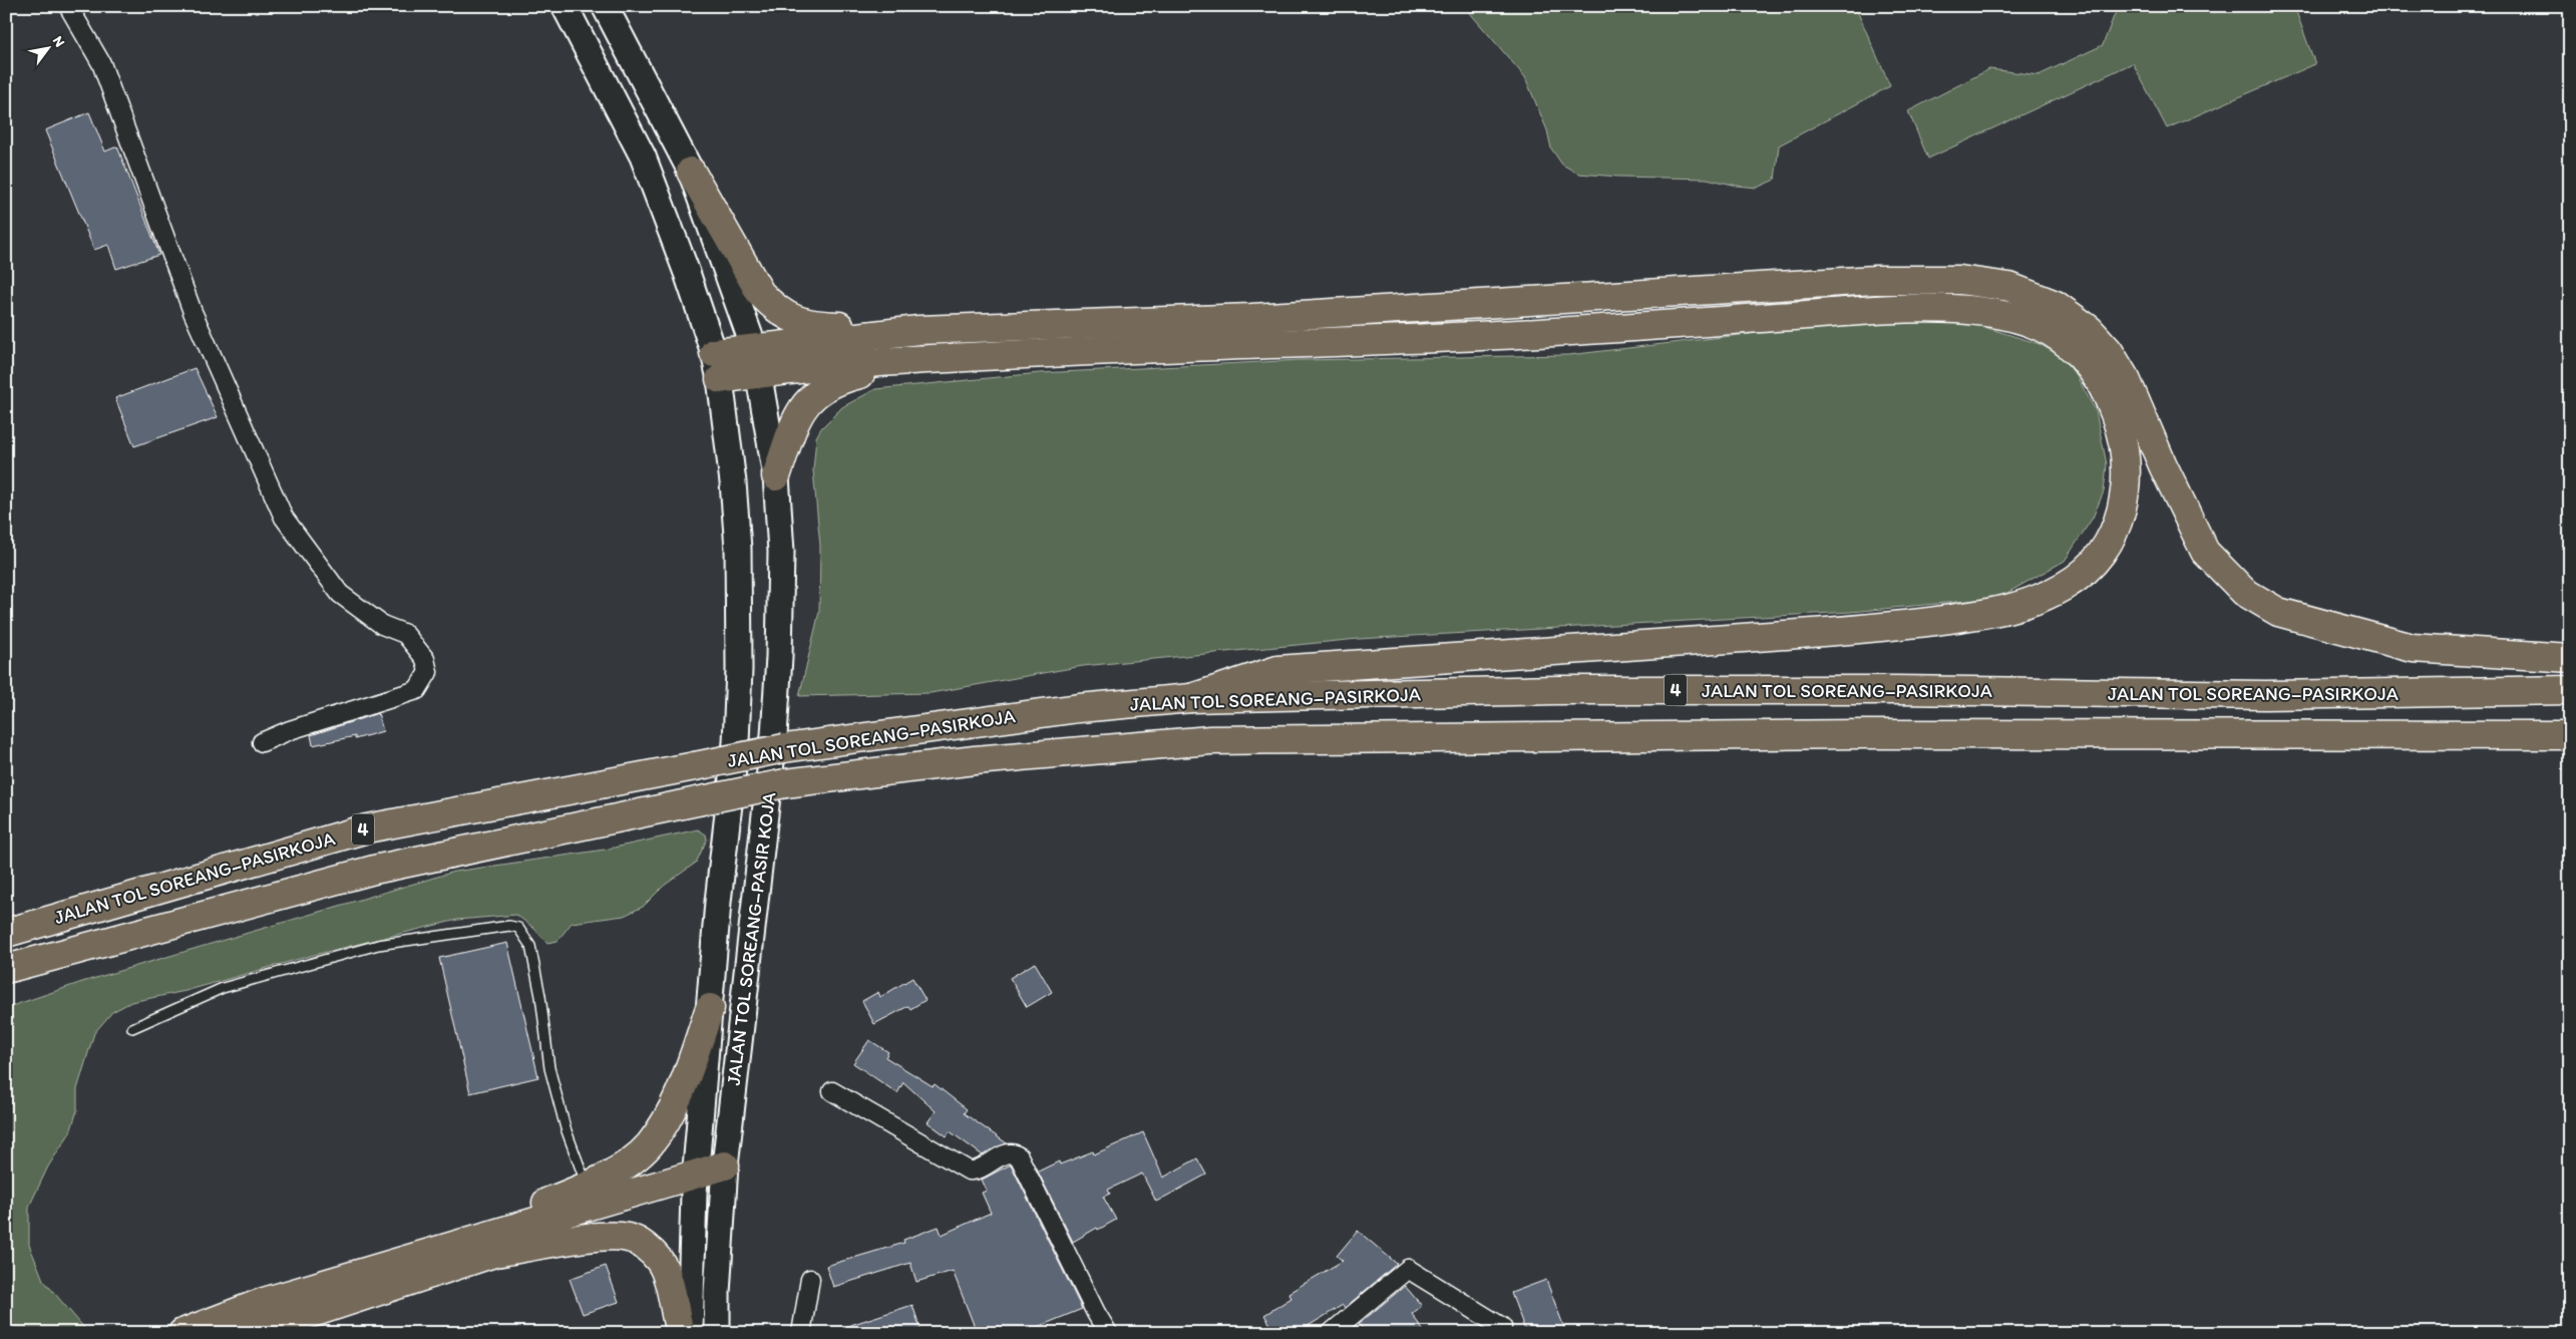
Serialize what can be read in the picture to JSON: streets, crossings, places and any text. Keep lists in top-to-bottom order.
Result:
{
  "streets": {
    "highway": ["4", "JALAN TOL SOREANG–PASIRKOJA"],
    "street": ["JALAN TOL SOREANG–PASIR KOJA"]
  },
  "north": "top right"
}
